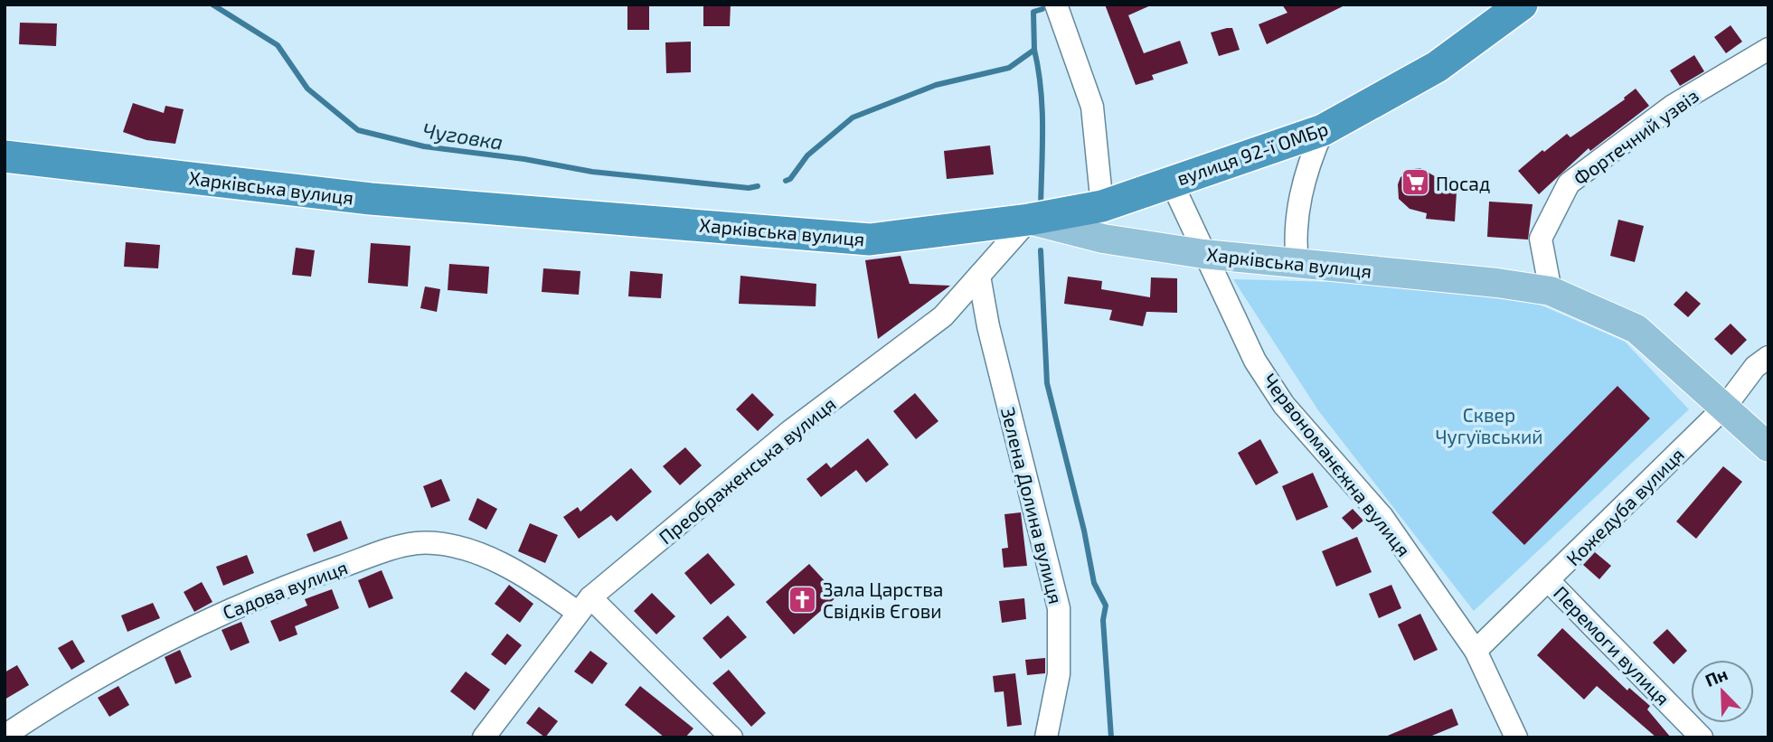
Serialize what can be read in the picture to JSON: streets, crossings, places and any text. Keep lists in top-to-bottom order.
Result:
{
  "streets": {
    "highway": ["вулиця 92-ї ОМБр", "Харківська вулиця"],
    "street": [
      "Фортечний узвіз",
      "Червономанєжна вулиця",
      "Преображенська вулиця",
      "Зелена Долина вулиця",
      "Кожедуба вулиця",
      "Садова вулиця",
      "Перемоги вулиця"
    ]
  },
  "crossings": [
    ["Фортечний узвіз", "Харківська вулиця"],
    ["вулиця 92-ї ОМБр", "Харківська вулиця"],
    ["вулиця 92-ї ОМБр", "Червономанєжна вулиця"],
    ["вулиця 92-ї ОМБр", "Преображенська вулиця"],
    ["Харківська вулиця", "Червономанєжна вулиця"],
    ["Харківська вулиця", "Преображенська вулиця"],
    ["Харківська вулиця", "Кожедуба вулиця"],
    ["Червономанєжна вулиця", "Кожедуба вулиця"],
    ["Преображенська вулиця", "Зелена Долина вулиця"],
    ["Преображенська вулиця", "Садова вулиця"],
    ["Кожедуба вулиця", "Перемоги вулиця"]
  ],
  "water": ["Чуговка"],
  "parks": ["Сквер Чугуївський"],
  "places": {
    "supermarket": ["Посад"],
    "church": ["Зала Царства Свідків Єгови"]
  },
  "north": "top left"
}
